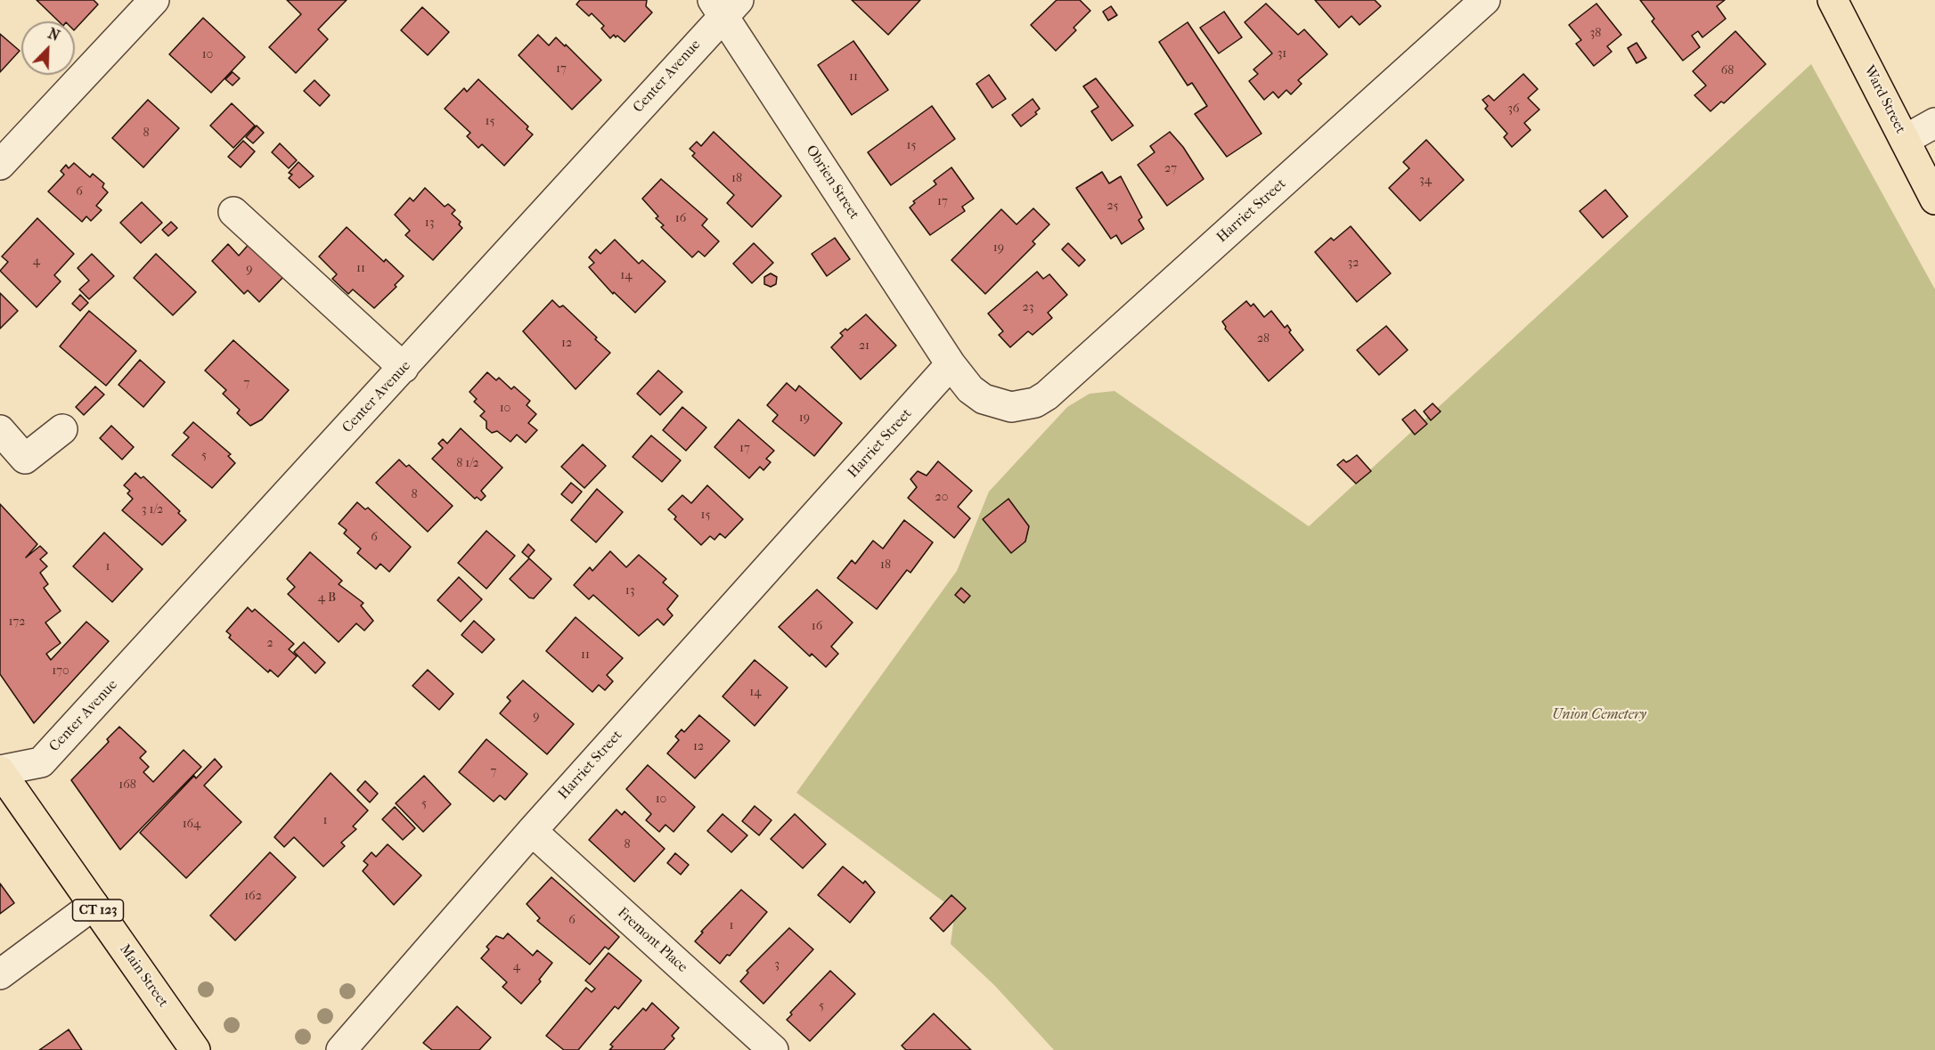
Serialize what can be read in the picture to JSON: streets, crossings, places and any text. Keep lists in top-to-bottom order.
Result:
{
  "streets": {
    "main road": ["Ward Street", "CT 123", "Main Street"],
    "street": [
      "Center Avenue",
      "Obrien Street",
      "Harriet Street",
      "Fremont Place"
    ]
  },
  "crossings": [
    ["Center Avenue", "Obrien Street"],
    ["Center Avenue", "Main Street"],
    ["Obrien Street", "Harriet Street"],
    ["Harriet Street", "Fremont Place"]
  ],
  "parks": ["Union Cemetery"],
  "house_numbers": [
    "38",
    "31",
    "10",
    "17",
    "68",
    "11",
    "36",
    "15",
    "8",
    "15",
    "27",
    "18",
    "34",
    "6",
    "17",
    "25",
    "16",
    "13",
    "19",
    "4",
    "32",
    "11",
    "9",
    "14",
    "23",
    "28",
    "12",
    "21",
    "7",
    "10",
    "19",
    "17",
    "5",
    "8 1/2",
    "8",
    "20",
    "3 1/2",
    "15",
    "6",
    "18",
    "1",
    "13",
    "4 B",
    "172",
    "16",
    "2",
    "11",
    "170",
    "14",
    "9",
    "12",
    "7",
    "168",
    "10",
    "5",
    "1",
    "164",
    "8",
    "162",
    "6",
    "1",
    "3",
    "4",
    "5"
  ],
  "north": "top right"
}
